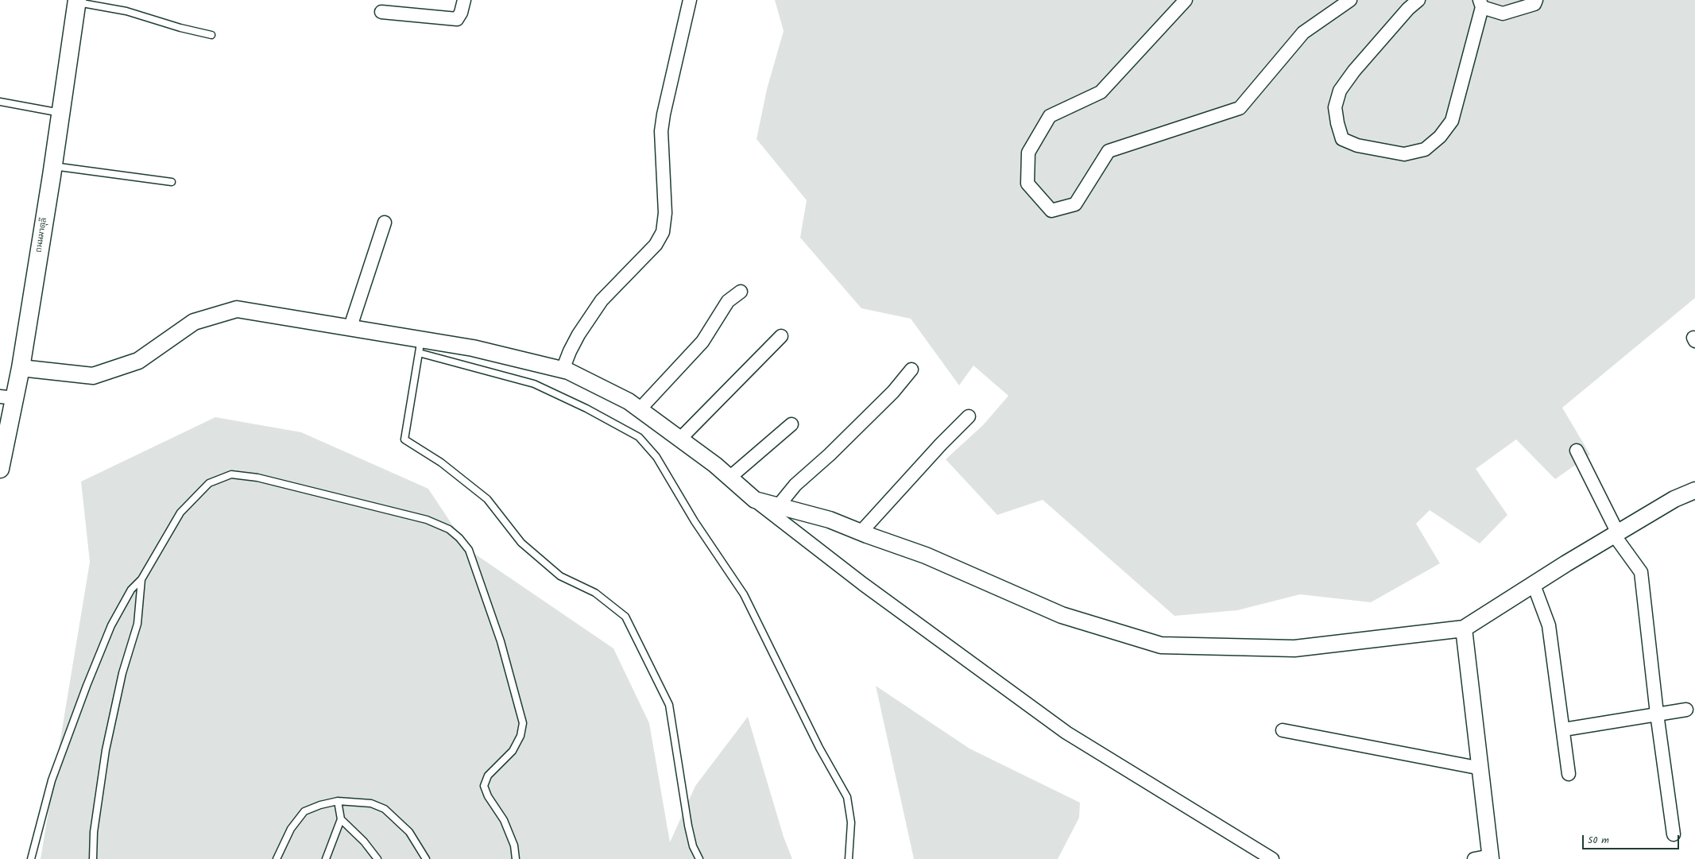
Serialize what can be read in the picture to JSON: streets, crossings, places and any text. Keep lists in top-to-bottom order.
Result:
{
  "streets": {
    "main road": ["ถนนมาตุลี"]
  },
  "scale_bar": "50 m"
}
